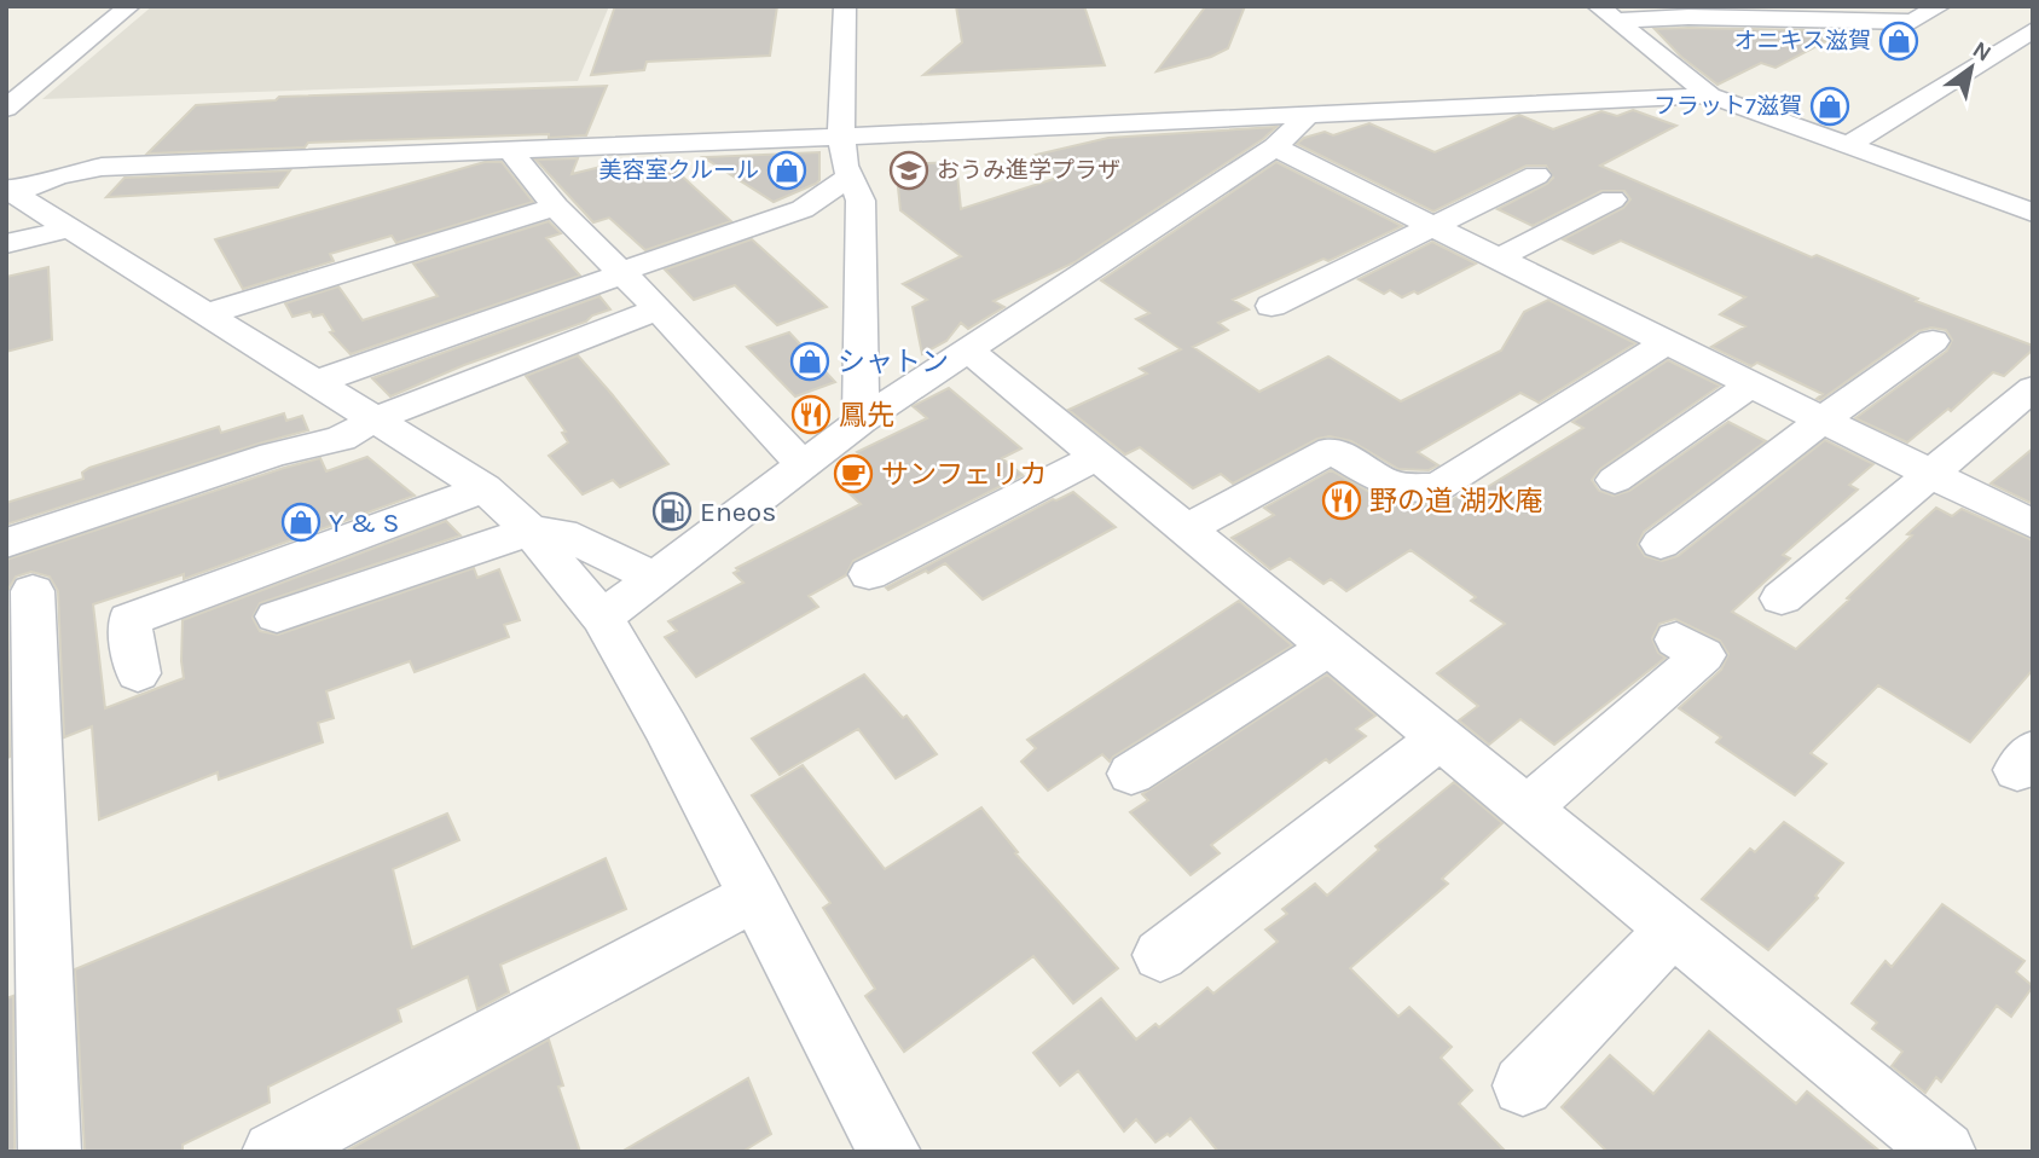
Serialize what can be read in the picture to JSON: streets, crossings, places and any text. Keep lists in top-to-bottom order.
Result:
{
  "places": {
    "shop": [
      "オニキス滋賀",
      "フラット7滋賀",
      "美容室クルール",
      "シャトン",
      "Y & S"
    ],
    "school or university": ["おうみ進学プラザ"],
    "restaurant": ["鳳先", "野の道 湖水庵"],
    "cafe": ["サンフェリカ"],
    "fuel station": ["Eneos"]
  },
  "north": "top right"
}
